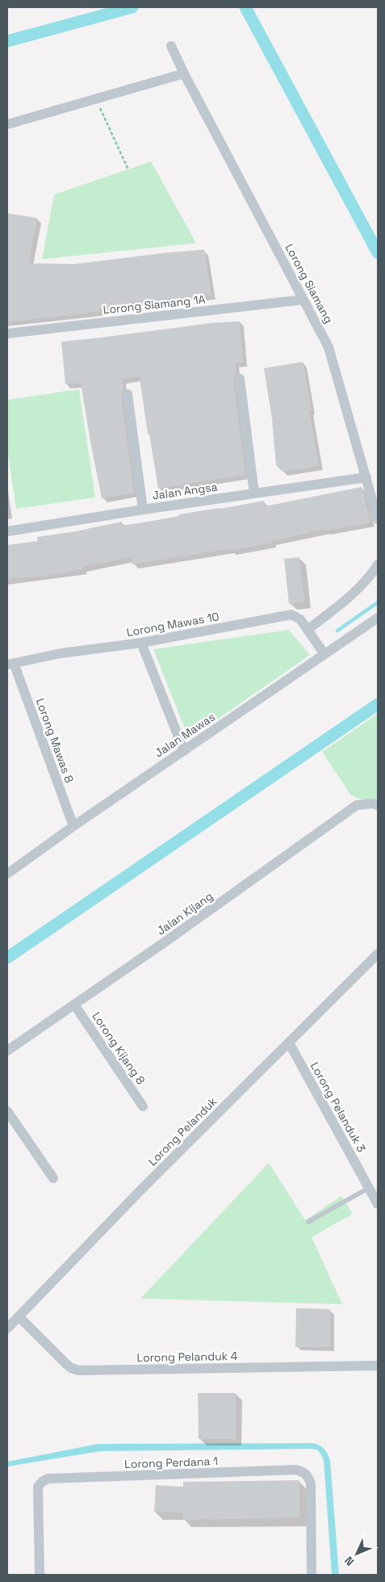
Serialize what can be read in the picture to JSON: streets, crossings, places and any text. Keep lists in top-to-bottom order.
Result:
{
  "streets": {
    "street": [
      "Lorong Siamang",
      "Lorong Siamang 1A",
      "Jalan Angsa",
      "Lorong Mawas 10",
      "Jalan Mawas",
      "Lorong Mawas 8",
      "Jalan Kijang",
      "Lorong Kijang 8",
      "Lorong Pelanduk 3",
      "Lorong Pelanduk",
      "Lorong Pelanduk 4",
      "Lorong Perdana 1"
    ]
  },
  "crossings": [
    ["Lorong Siamang", "Lorong Siamang 1A"],
    ["Lorong Siamang", "Jalan Angsa"],
    ["Lorong Mawas 10", "Jalan Mawas"],
    ["Lorong Mawas 10", "Lorong Mawas 8"],
    ["Jalan Mawas", "Lorong Mawas 8"],
    ["Jalan Kijang", "Lorong Kijang 8"],
    ["Lorong Pelanduk 3", "Lorong Pelanduk"],
    ["Lorong Pelanduk", "Lorong Pelanduk 4"]
  ],
  "north": "bottom left"
}
